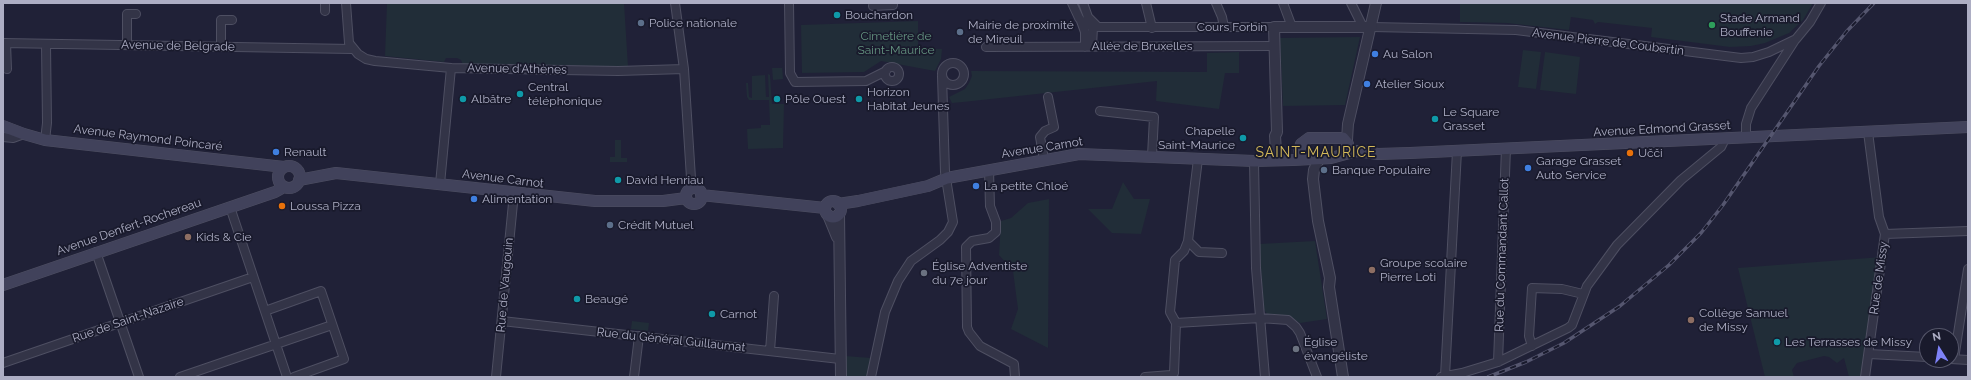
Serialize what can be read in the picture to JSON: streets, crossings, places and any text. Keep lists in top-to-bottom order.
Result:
{
  "streets": {
    "main road": [
      "Avenue Edmond Grasset",
      "Avenue Raymond Poincaré",
      "Avenue Carnot",
      "Avenue Denfert-Rochereau"
    ],
    "street": [
      "Cours Forbin",
      "Avenue Pierre de Coubertin",
      "Avenue de Belgrade",
      "Allée de Bruxelles",
      "Avenue d'Athènes",
      "Rue du Commandant Callot",
      "Rue de Missy",
      "Rue de Vaugouin",
      "Rue de Saint-Nazaire",
      "Rue du Général Guillaumat"
    ]
  },
  "crossings": [
    ["Cours Forbin", "Avenue Pierre de Coubertin"],
    ["Avenue de Belgrade", "Avenue d'Athènes"],
    ["Avenue Edmond Grasset", "Avenue Carnot"],
    ["Avenue Edmond Grasset", "Rue du Commandant Callot"],
    ["Avenue Edmond Grasset", "Rue de Missy"],
    ["Avenue Raymond Poincaré", "Avenue Carnot"],
    ["Avenue Raymond Poincaré", "Avenue Denfert-Rochereau"],
    ["Avenue Carnot", "Avenue Denfert-Rochereau"],
    ["Avenue Carnot", "Rue de Vaugouin"],
    ["Rue de Vaugouin", "Rue du Général Guillaumat"]
  ],
  "districts": ["SAINT-MAURICE"],
  "parks": ["Cimetière de Saint-Maurice"],
  "places": [
    "Bouchardon",
    "Police nationale",
    "Stade Armand Bouffenie",
    "Mairie de proximité de Mireuil",
    "Au Salon",
    "Atelier Sioux",
    "Central téléphonique",
    "Albâtre",
    "Pôle Ouest",
    "Horizon Habitat Jeunes",
    "Le Square Grasset",
    "Chapelle Saint-Maurice",
    "Renault",
    "Učči",
    "Garage Grasset Auto Service",
    "Banque Populaire",
    "David Henriau",
    "La petite Chloé",
    "Alimentation",
    "Loussa Pizza",
    "Crédit Mutuel",
    "Kids & Cie",
    "Groupe scolaire Pierre Loti",
    "Église Adventiste du 7e jour",
    "Beaugé",
    "Carnot",
    "Collège Samuel de Missy",
    "Les Terrasses de Missy",
    "Église évangéliste"
  ],
  "north": "top"
}
